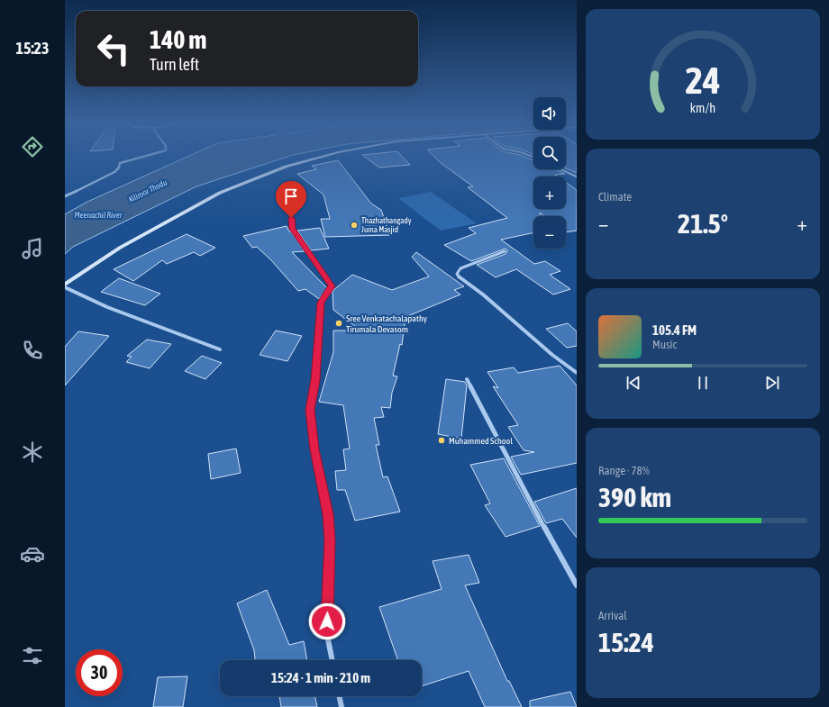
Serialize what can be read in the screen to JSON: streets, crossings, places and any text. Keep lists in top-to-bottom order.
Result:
{
  "water": ["Kiliroor Thodu", "Meenachil River"],
  "places": ["Thazhathangady Juma Masjid", "Sree Venkatachalapathy Tirumala Devasom", "Muhammed School"],
  "page": {
    "tabs": "15:23",
    "turn": ["140 m", "Turn left"],
    "map_buttons": ["+", "−"],
    "tile": [
      "Climate",
      ["Range · 78%", "390 km"],
      ["Arrival", "15:24"]
    ],
    "heat": ["−", "21.5°", "+"],
    "song": ["105.4 FM", "Music"],
    "limit": "30",
    "trip": "15:24 · 1 min · 210 m",
    "gauge": ["24", "km/h"]
  }
}
